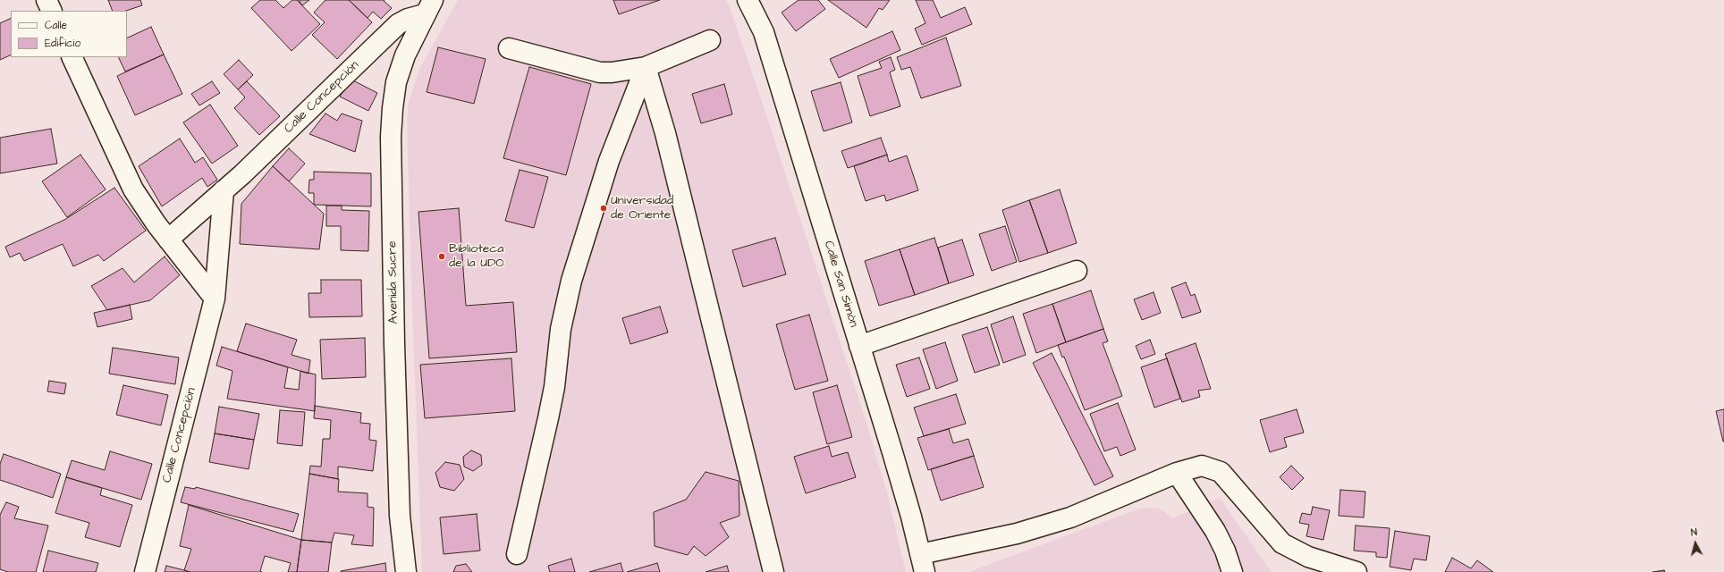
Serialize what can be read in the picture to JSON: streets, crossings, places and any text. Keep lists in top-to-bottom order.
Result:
{
  "streets": {
    "street": ["Calle Concepción", "Avenida Sucre", "Calle San Simón"]
  },
  "crossings": [
    ["Calle Concepción", "Avenida Sucre"]
  ],
  "places": ["Universidad de Oriente", "Biblioteca de la UDO"],
  "legend": ["Calle", "Edificio"],
  "north": "top"
}
